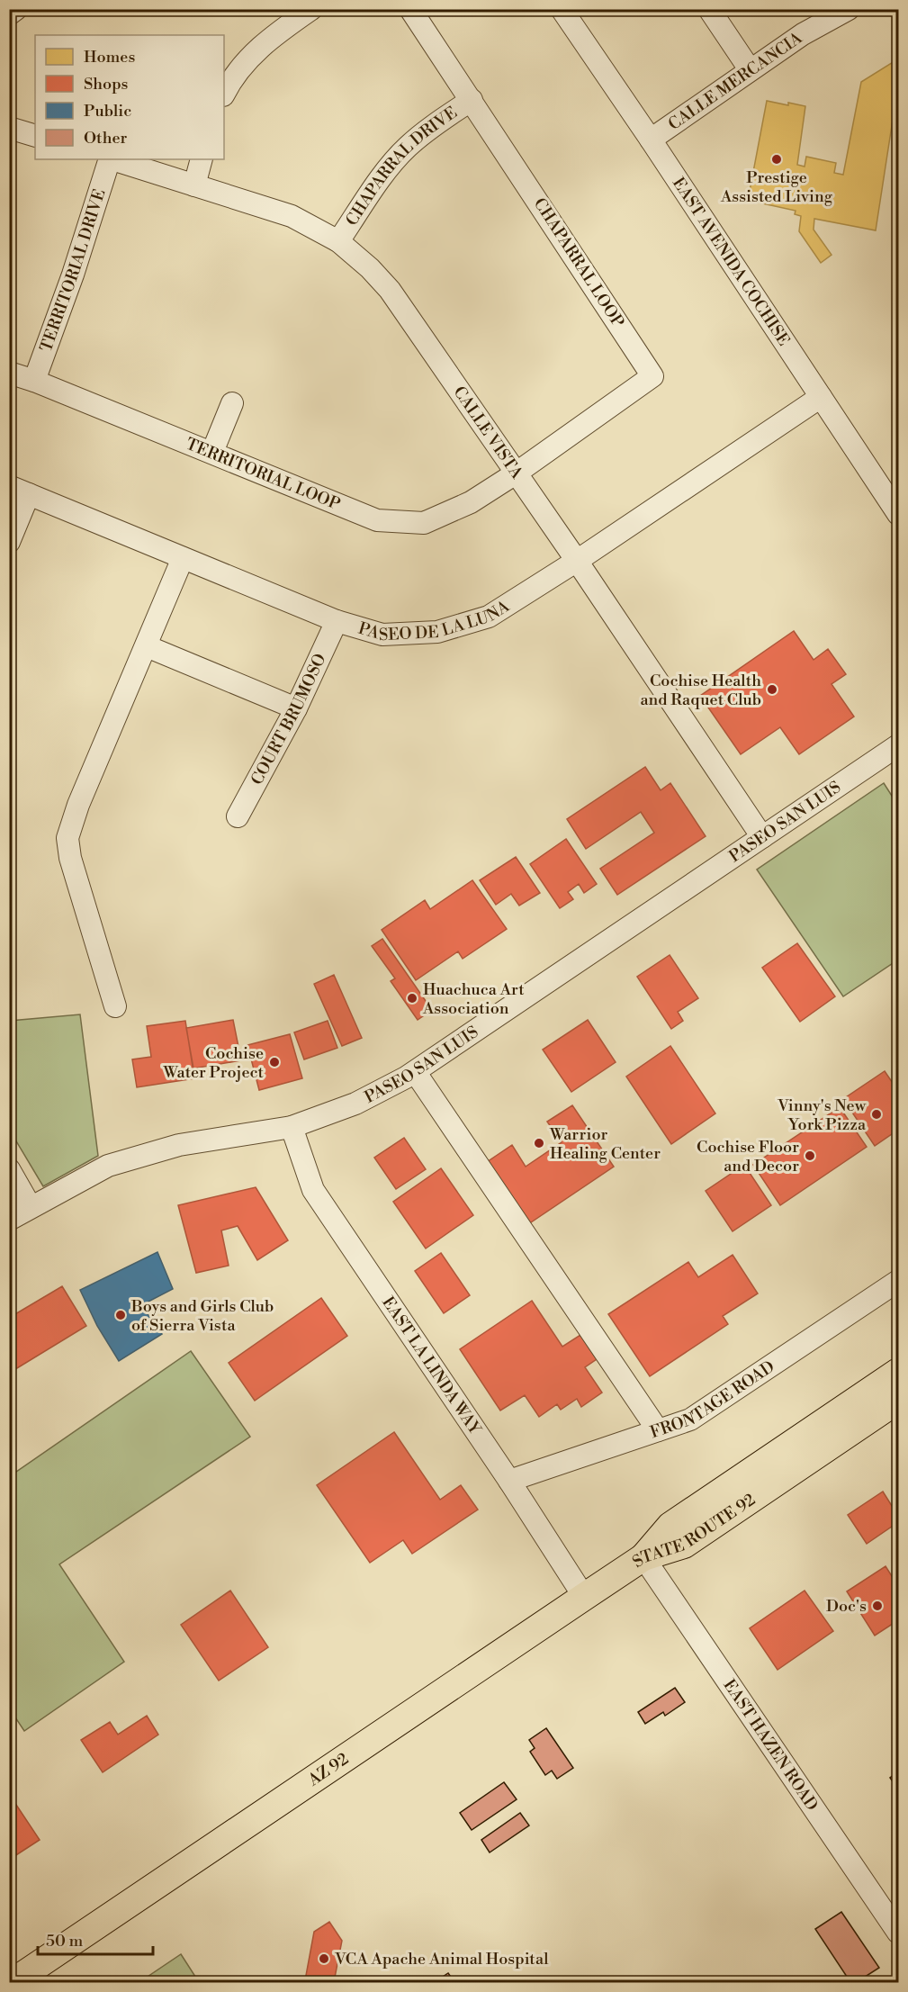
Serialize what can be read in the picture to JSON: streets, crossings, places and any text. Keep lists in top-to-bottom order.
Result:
{
  "streets": {
    "main road": ["STATE ROUTE 92", "AZ 92"],
    "street": [
      "CALLE MERCANCIA",
      "CHAPARRAL DRIVE",
      "EAST AVENIDA COCHISE",
      "CHAPARRAL LOOP",
      "TERRITORIAL DRIVE",
      "CALLE VISTA",
      "TERRITORIAL LOOP",
      "PASEO DE LA LUNA",
      "COURT BRUMOSO",
      "PASEO SAN LUIS",
      "EAST LA LINDA WAY",
      "FRONTAGE ROAD",
      "EAST HAZEN ROAD"
    ]
  },
  "crossings": [
    ["CALLE MERCANCIA", "EAST AVENIDA COCHISE"],
    ["CHAPARRAL DRIVE", "CHAPARRAL LOOP"],
    ["CHAPARRAL DRIVE", "CALLE VISTA"],
    ["EAST AVENIDA COCHISE", "PASEO DE LA LUNA"],
    ["CHAPARRAL LOOP", "CALLE VISTA"],
    ["CHAPARRAL LOOP", "TERRITORIAL LOOP"],
    ["TERRITORIAL DRIVE", "TERRITORIAL LOOP"],
    ["CALLE VISTA", "TERRITORIAL LOOP"],
    ["CALLE VISTA", "PASEO DE LA LUNA"],
    ["CALLE VISTA", "PASEO SAN LUIS"],
    ["PASEO DE LA LUNA", "COURT BRUMOSO"],
    ["PASEO SAN LUIS", "EAST LA LINDA WAY"],
    ["EAST LA LINDA WAY", "FRONTAGE ROAD"],
    ["EAST LA LINDA WAY", "AZ 92"],
    ["STATE ROUTE 92", "EAST HAZEN ROAD"],
    ["STATE ROUTE 92", "AZ 92"],
    ["EAST HAZEN ROAD", "AZ 92"]
  ],
  "places": [
    "Prestige Assisted Living",
    "Cochise Health and Raquet Club",
    "Huachuca Art Association",
    "Cochise Water Project",
    "Vinny's New York Pizza",
    "Warrior Healing Center",
    "Cochise Floor and Decor",
    "Boys and Girls Club of Sierra Vista",
    "Doc's",
    "VCA Apache Animal Hospital"
  ],
  "legend": [
    "Homes",
    "Shops",
    "Public",
    "Other"
  ],
  "scale_bar": "50 m"
}
